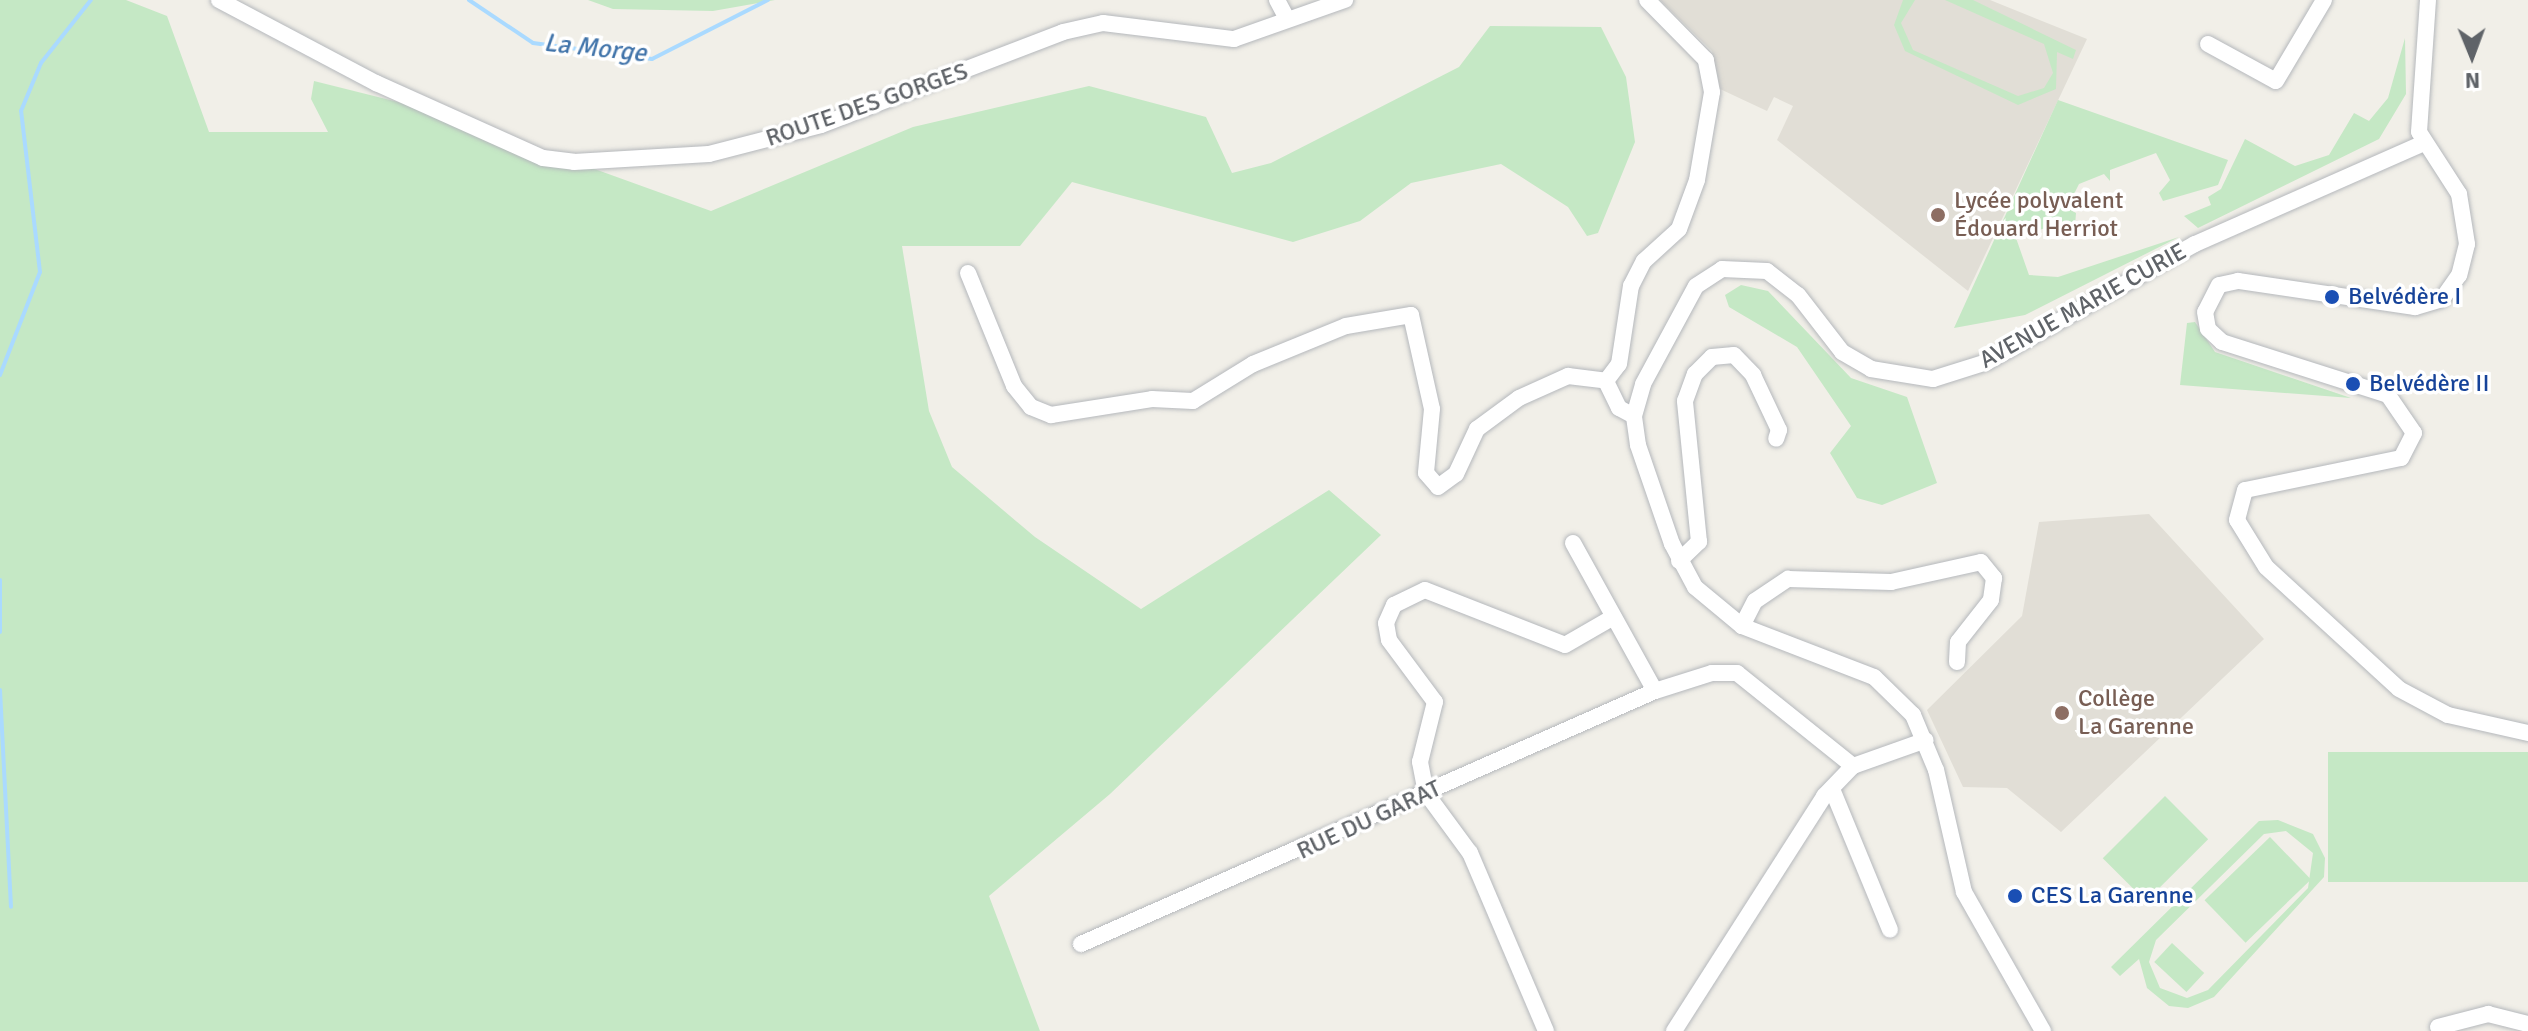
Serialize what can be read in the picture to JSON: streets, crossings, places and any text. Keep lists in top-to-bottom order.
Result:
{
  "streets": {
    "street": ["ROUTE DES GORGES", "AVENUE MARIE CURIE", "RUE DU GARAT"]
  },
  "water": ["La Morge"],
  "places": [
    "Lycée polyvalent Édouard Herriot",
    "Belvédère I",
    "Belvédère II",
    "Collège La Garenne",
    "CES La Garenne"
  ],
  "north": "bottom"
}
